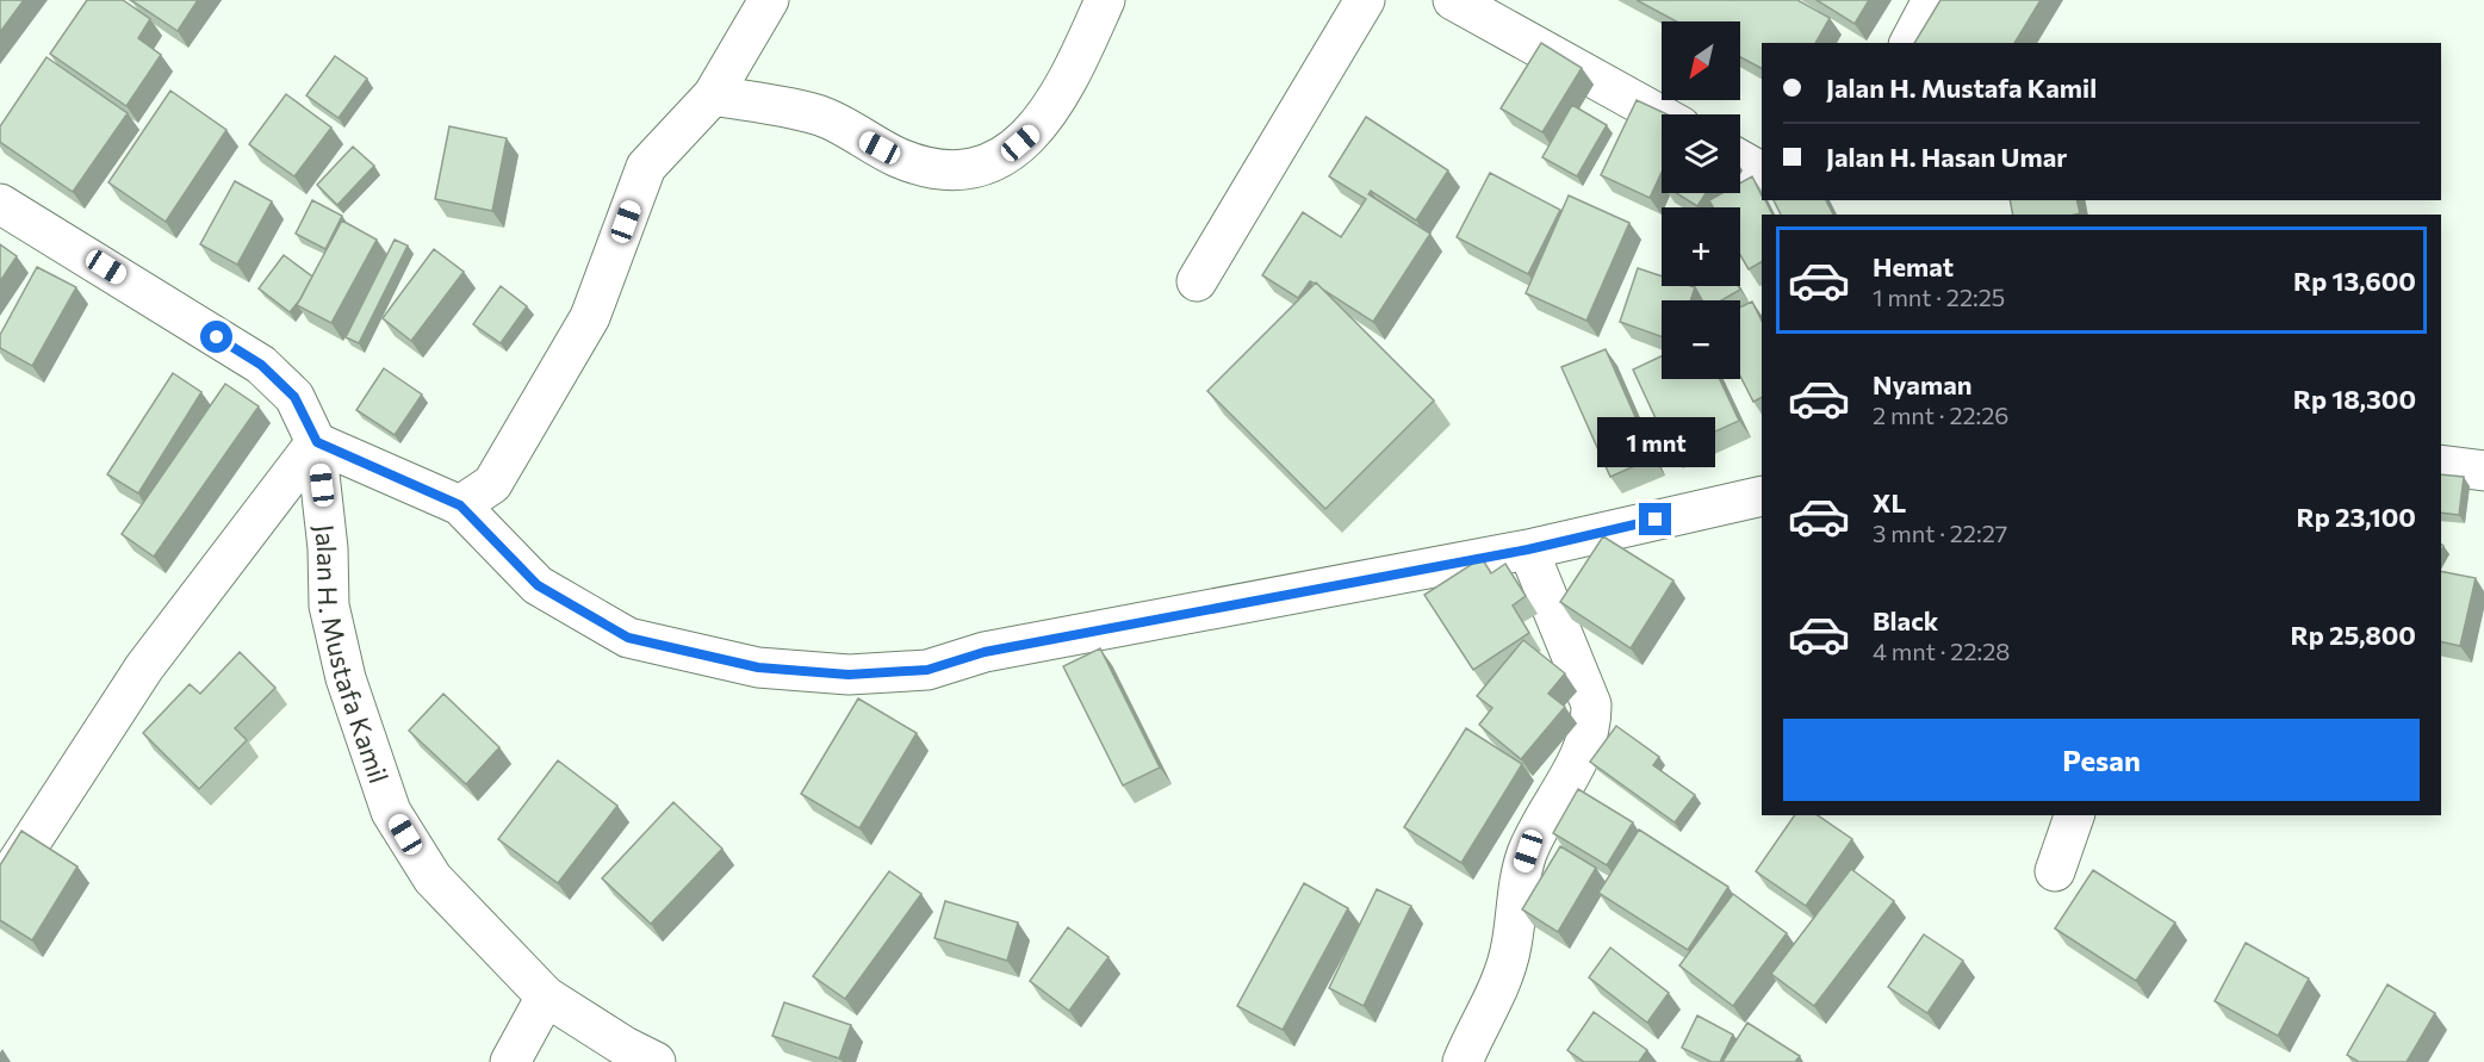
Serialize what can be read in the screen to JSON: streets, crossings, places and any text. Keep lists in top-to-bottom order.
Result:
{
  "streets": {
    "street": ["Jalan H. Mustafa Kamil"]
  },
  "north": "bottom left",
  "page": {
    "map_buttons": ["+", "−"],
    "banner": ["Jalan H. Mustafa Kamil", "Jalan H. Hasan Umar"],
    "list": [
      {
        "name": "Hemat",
        "note": "1 mnt · 22:25",
        "value": "Rp 13,600"
      },
      {
        "name": "Nyaman",
        "note": "2 mnt · 22:26",
        "value": "Rp 18,300"
      },
      {
        "name": "XL",
        "note": "3 mnt · 22:27",
        "value": "Rp 23,100"
      },
      {
        "name": "Black",
        "note": "4 mnt · 22:28",
        "value": "Rp 25,800"
      }
    ],
    "bubble": "1 mnt",
    "buttons": "Pesan"
  }
}
